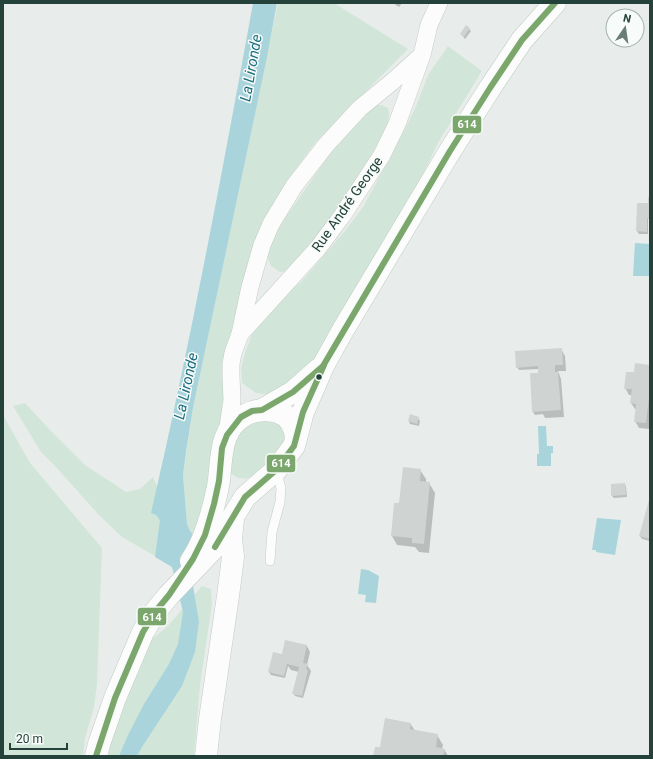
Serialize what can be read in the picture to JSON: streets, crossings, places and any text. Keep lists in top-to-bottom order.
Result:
{
  "streets": {
    "street": ["Rue André George"]
  },
  "water": ["La Lironde"],
  "lines": ["transit line 614"],
  "scale_bar": "20 m",
  "north": "top"
}
